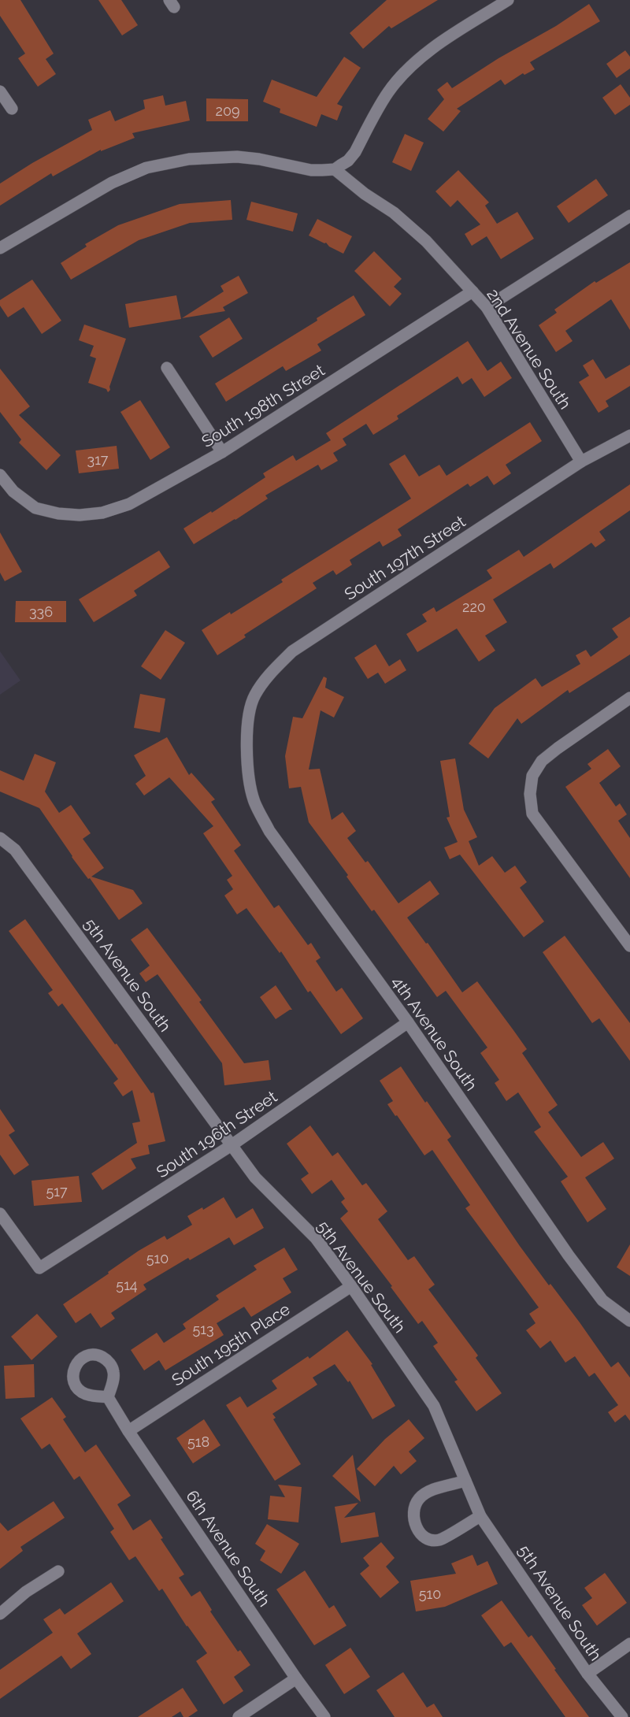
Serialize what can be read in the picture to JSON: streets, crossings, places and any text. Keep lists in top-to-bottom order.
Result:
{
  "streets": {
    "street": [
      "2nd Avenue South",
      "South 198th Street",
      "South 197th Street",
      "5th Avenue South",
      "4th Avenue South",
      "South 196th Street",
      "South 195th Place",
      "6th Avenue South"
    ]
  },
  "crossings": [
    ["2nd Avenue South", "South 198th Street"],
    ["2nd Avenue South", "South 197th Street"],
    ["South 197th Street", "4th Avenue South"],
    ["5th Avenue South", "South 196th Street"],
    ["5th Avenue South", "South 195th Place"],
    ["4th Avenue South", "South 196th Street"],
    ["South 195th Place", "6th Avenue South"]
  ],
  "house_numbers": [
    "209",
    "317",
    "220",
    "336",
    "517",
    "510",
    "514",
    "513",
    "518",
    "510"
  ]
}
